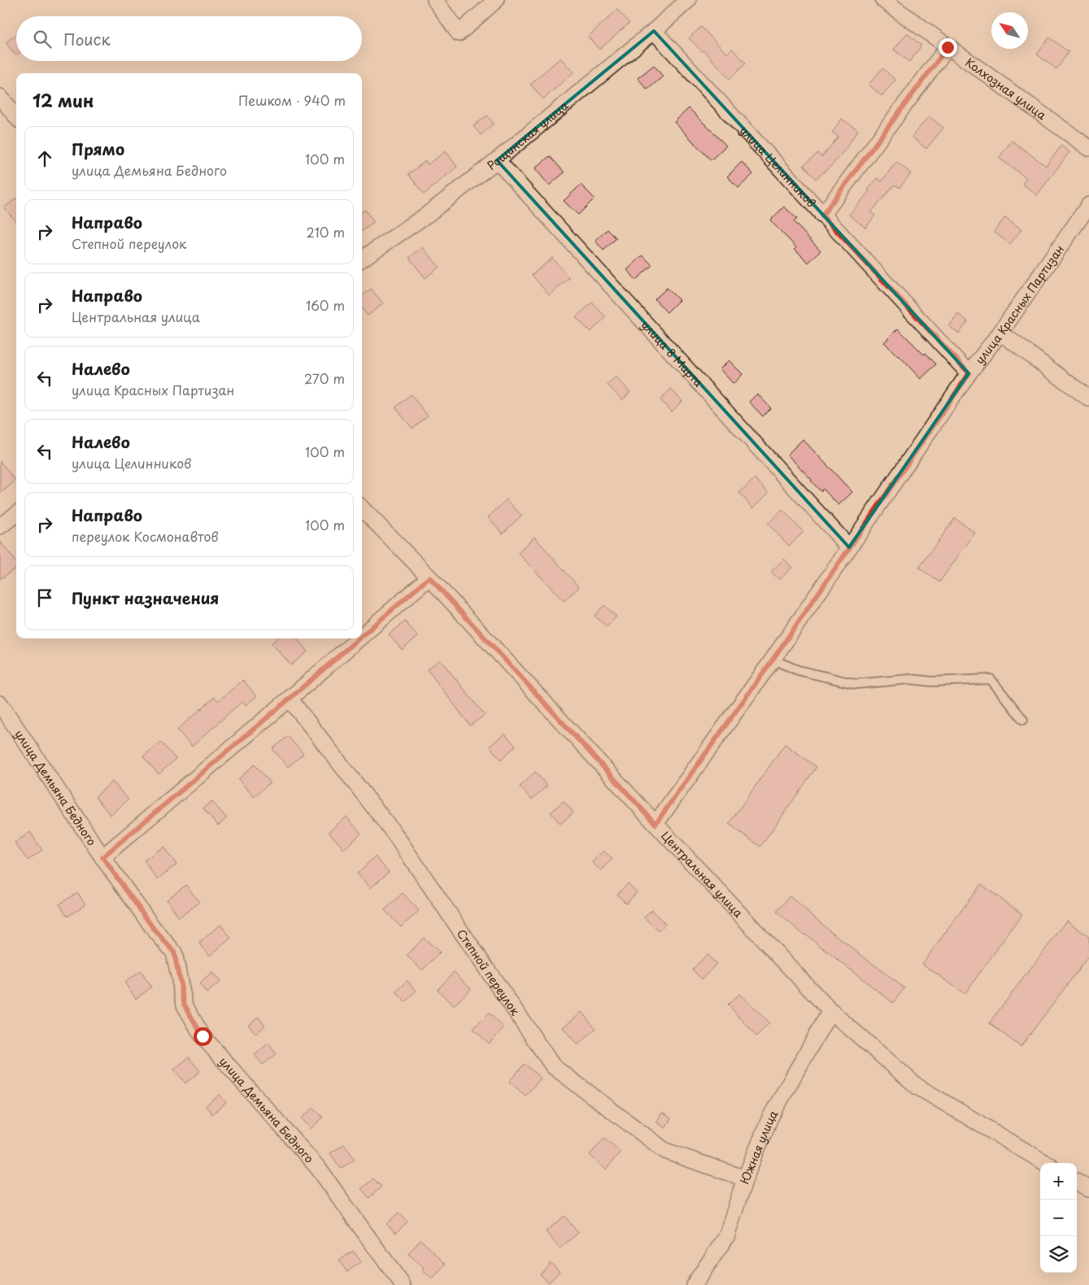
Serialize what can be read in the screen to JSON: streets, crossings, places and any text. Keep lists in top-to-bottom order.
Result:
{
  "streets": {
    "street": [
      "Колхозная улица",
      "Рощинская улица",
      "улица Целинников",
      "улица Красных Партизан",
      "улица 8 Марта",
      "улица Демьяна Бедного",
      "Центральная улица",
      "Степной переулок",
      "Южная улица"
    ]
  },
  "crossings": [
    ["Рощинская улица", "улица Целинников"],
    ["Рощинская улица", "улица 8 Марта"],
    ["улица Целинников", "улица Красных Партизан"],
    ["улица Красных Партизан", "улица 8 Марта"],
    ["улица Красных Партизан", "Центральная улица"],
    ["Центральная улица", "Южная улица"],
    ["Степной переулок", "Южная улица"]
  ],
  "north": "top left",
  "page": {
    "search": "Поиск",
    "heading": ["12 мин", "Пешком · 940 m"],
    "list": [
      ["Прямо", "улица Демьяна Бедного", "100 m"],
      ["Направо", "Степной переулок", "210 m"],
      ["Направо", "Центральная улица", "160 m"],
      ["Налево", "улица Красных Партизан", "270 m"],
      ["Налево", "улица Целинников", "100 m"],
      ["Направо", "переулок Космонавтов", "100 m"],
      "Пункт назначения"
    ],
    "map_buttons": ["+", "−"]
  }
}
